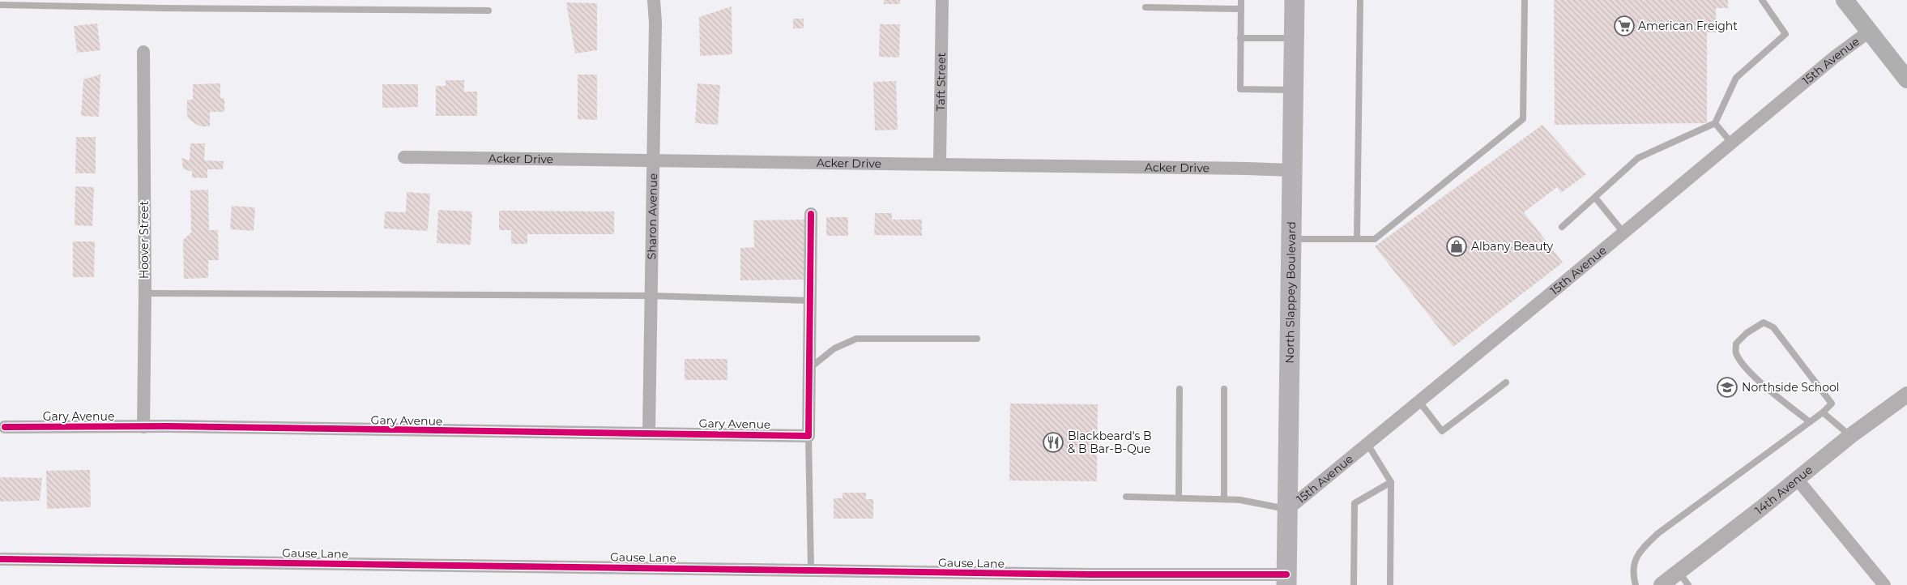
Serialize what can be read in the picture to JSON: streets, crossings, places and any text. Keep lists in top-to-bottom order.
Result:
{
  "streets": {
    "main road": ["North Slappey Boulevard"],
    "street": [
      "15th Avenue",
      "Taft Street",
      "Acker Drive",
      "Sharon Avenue",
      "Hoover Street",
      "Gary Avenue",
      "14th Avenue",
      "Gause Lane"
    ]
  },
  "crossings": [
    ["15th Avenue", "North Slappey Boulevard"],
    ["Taft Street", "Acker Drive"],
    ["Acker Drive", "Sharon Avenue"],
    ["Acker Drive", "North Slappey Boulevard"],
    ["Sharon Avenue", "Gary Avenue"],
    ["Hoover Street", "Gary Avenue"],
    ["North Slappey Boulevard", "Gause Lane"]
  ],
  "places": {
    "supermarket": ["American Freight"],
    "shop": ["Albany Beauty"],
    "school or university": ["Northside School"],
    "restaurant": ["Blackbeard's B & B Bar-B-Que"]
  }
}
